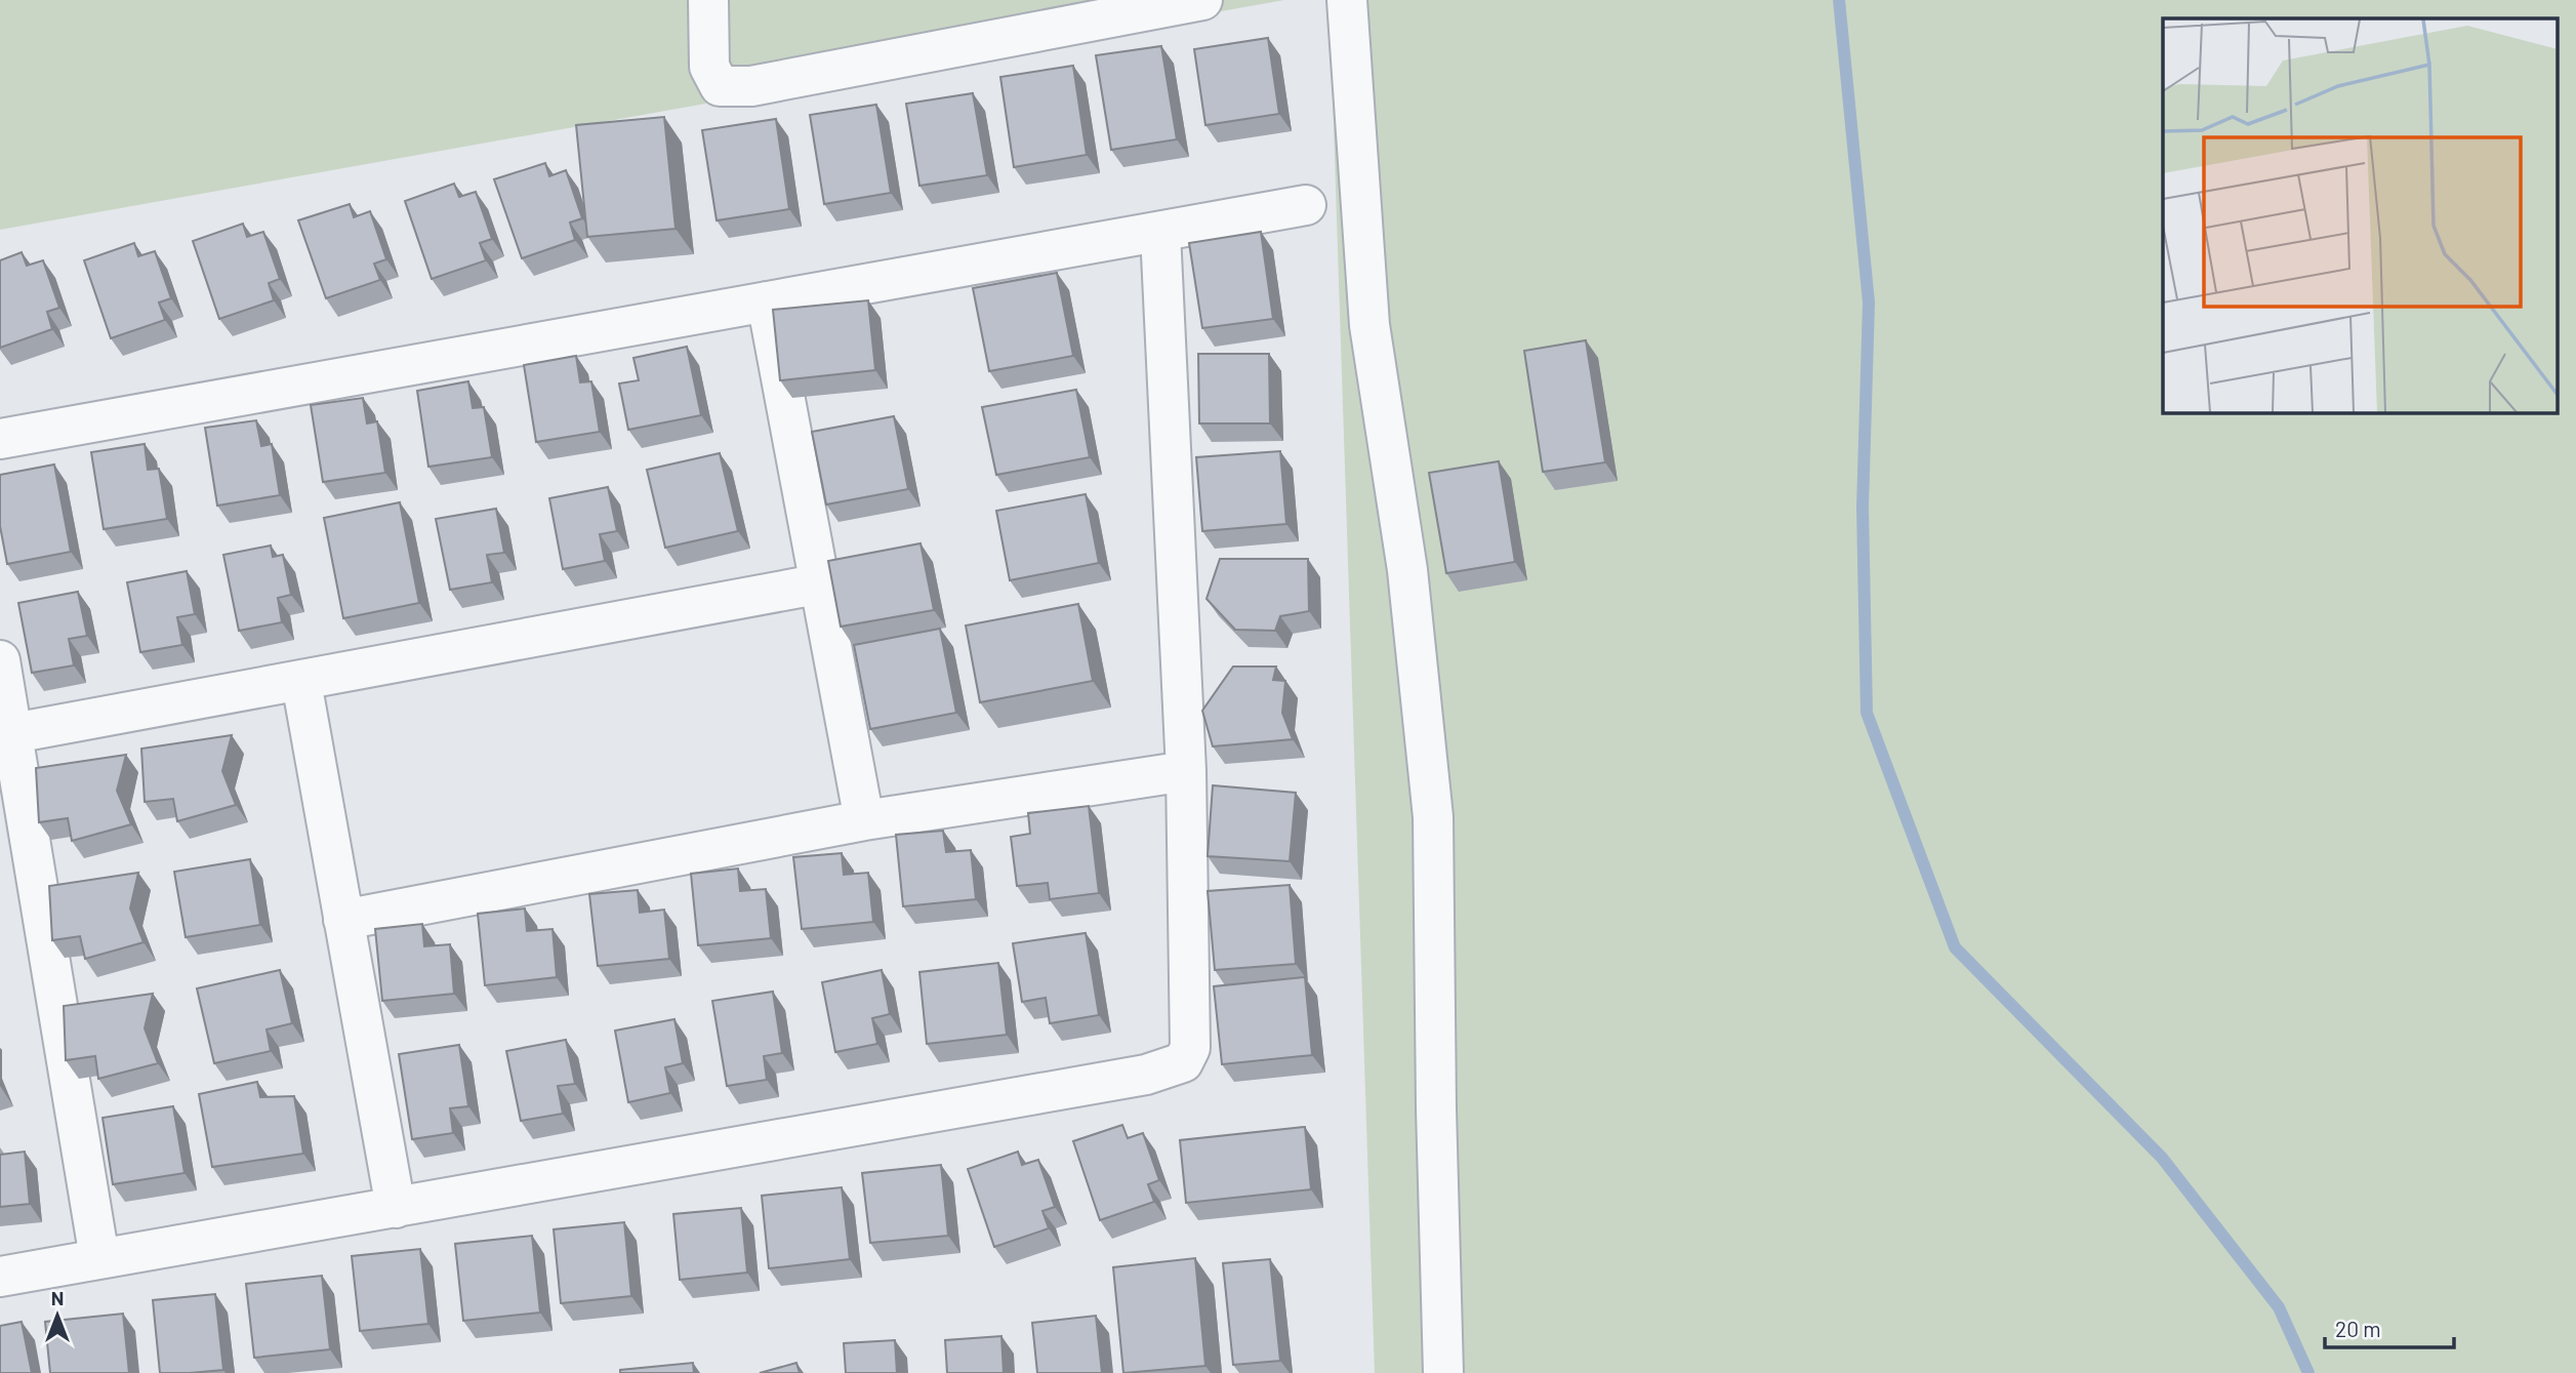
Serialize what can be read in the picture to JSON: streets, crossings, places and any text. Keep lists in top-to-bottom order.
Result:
{
  "scale_bar": "20 m",
  "north": "top"
}
